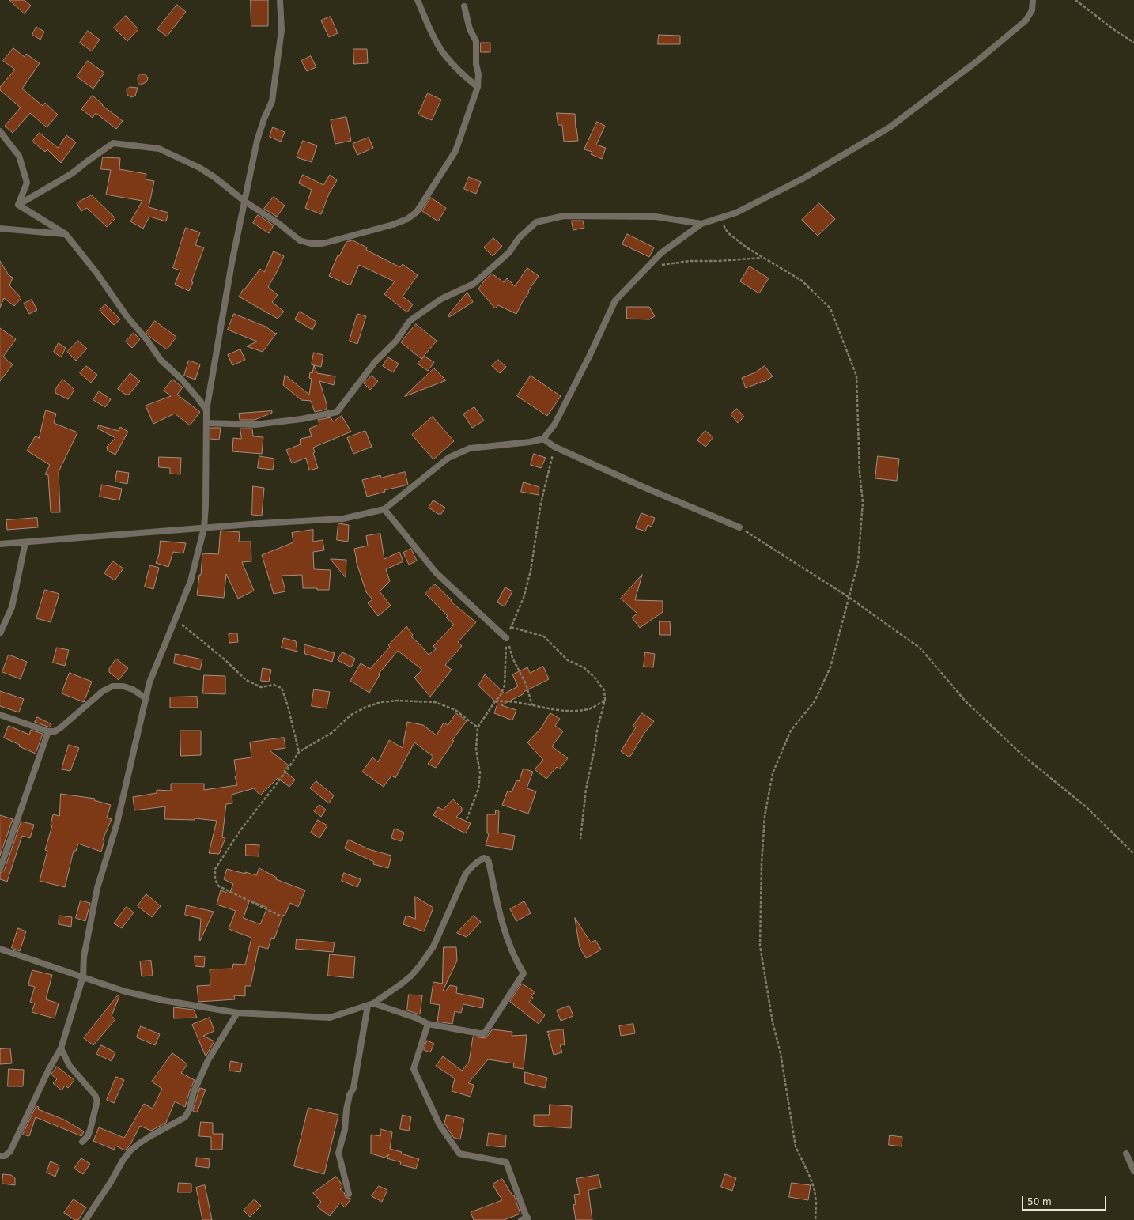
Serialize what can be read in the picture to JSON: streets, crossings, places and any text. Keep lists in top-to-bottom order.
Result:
{
  "scale_bar": "50 m"
}
